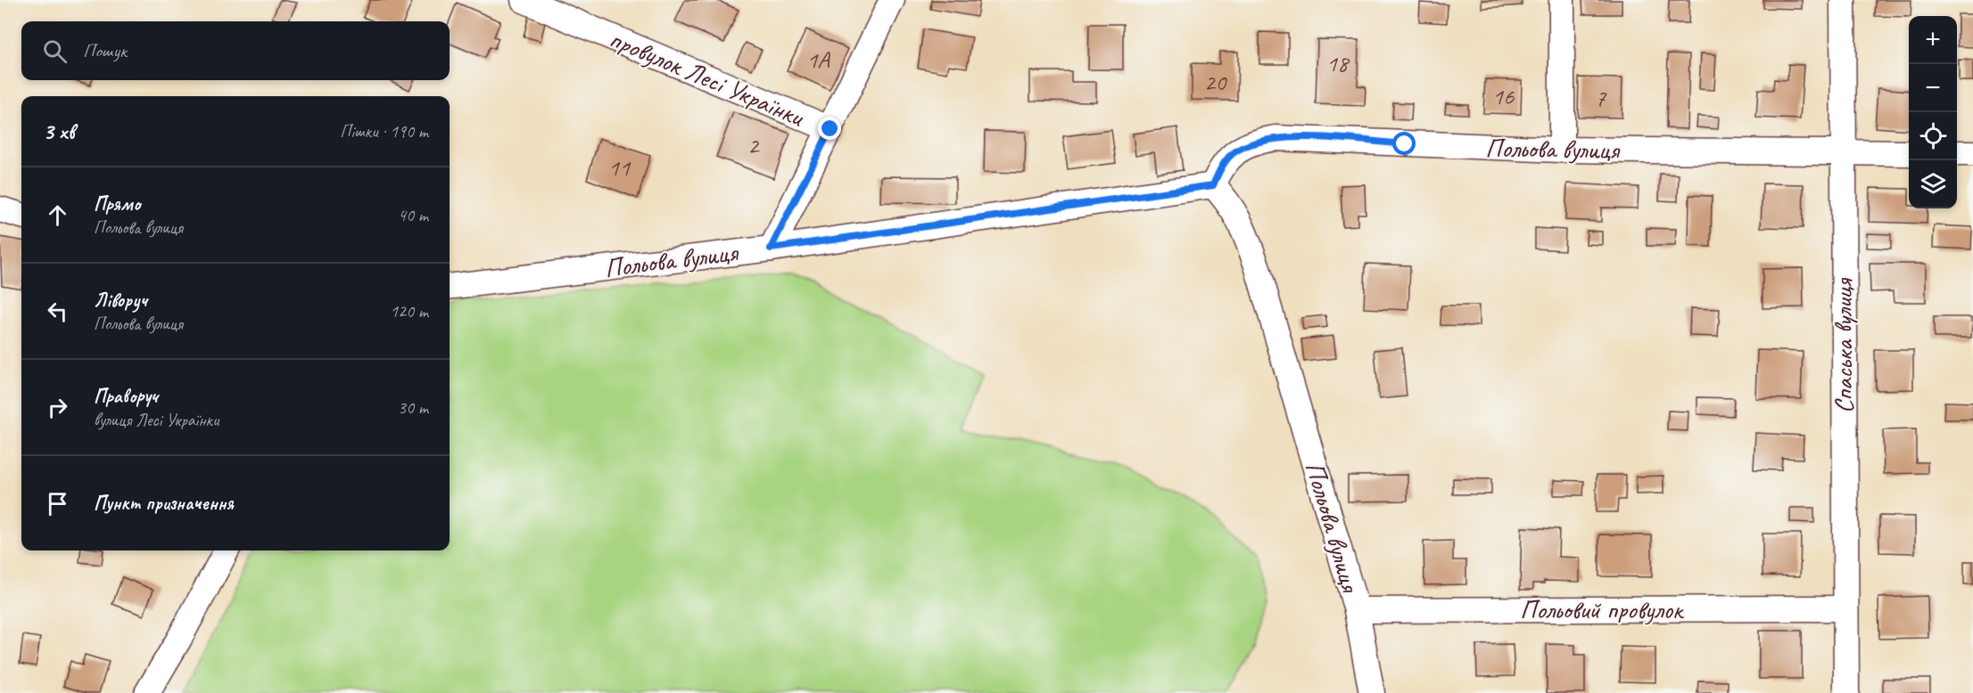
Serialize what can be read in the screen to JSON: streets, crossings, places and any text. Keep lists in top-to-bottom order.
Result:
{
  "streets": {
    "street": [
      "провулок Лесі Українки",
      "Польова вулиця",
      "Спаська вулиця",
      "Польовий провулок"
    ]
  },
  "crossings": [
    ["Польова вулиця", "Спаська вулиця"],
    ["Польова вулиця", "Польовий провулок"],
    ["Спаська вулиця", "Польовий провулок"]
  ],
  "house_numbers": [
    "1А",
    "18",
    "20",
    "16",
    "7",
    "2",
    "11"
  ],
  "page": {
    "map_buttons": ["+", "−"],
    "search": "Пошук",
    "heading": ["3 хв", "Пішки · 190 m"],
    "list": [
      ["Прямо", "Польова вулиця", "40 m"],
      ["Ліворуч", "Польова вулиця", "120 m"],
      ["Праворуч", "вулиця Лесі Українки", "30 m"],
      "Пункт призначення"
    ]
  }
}
